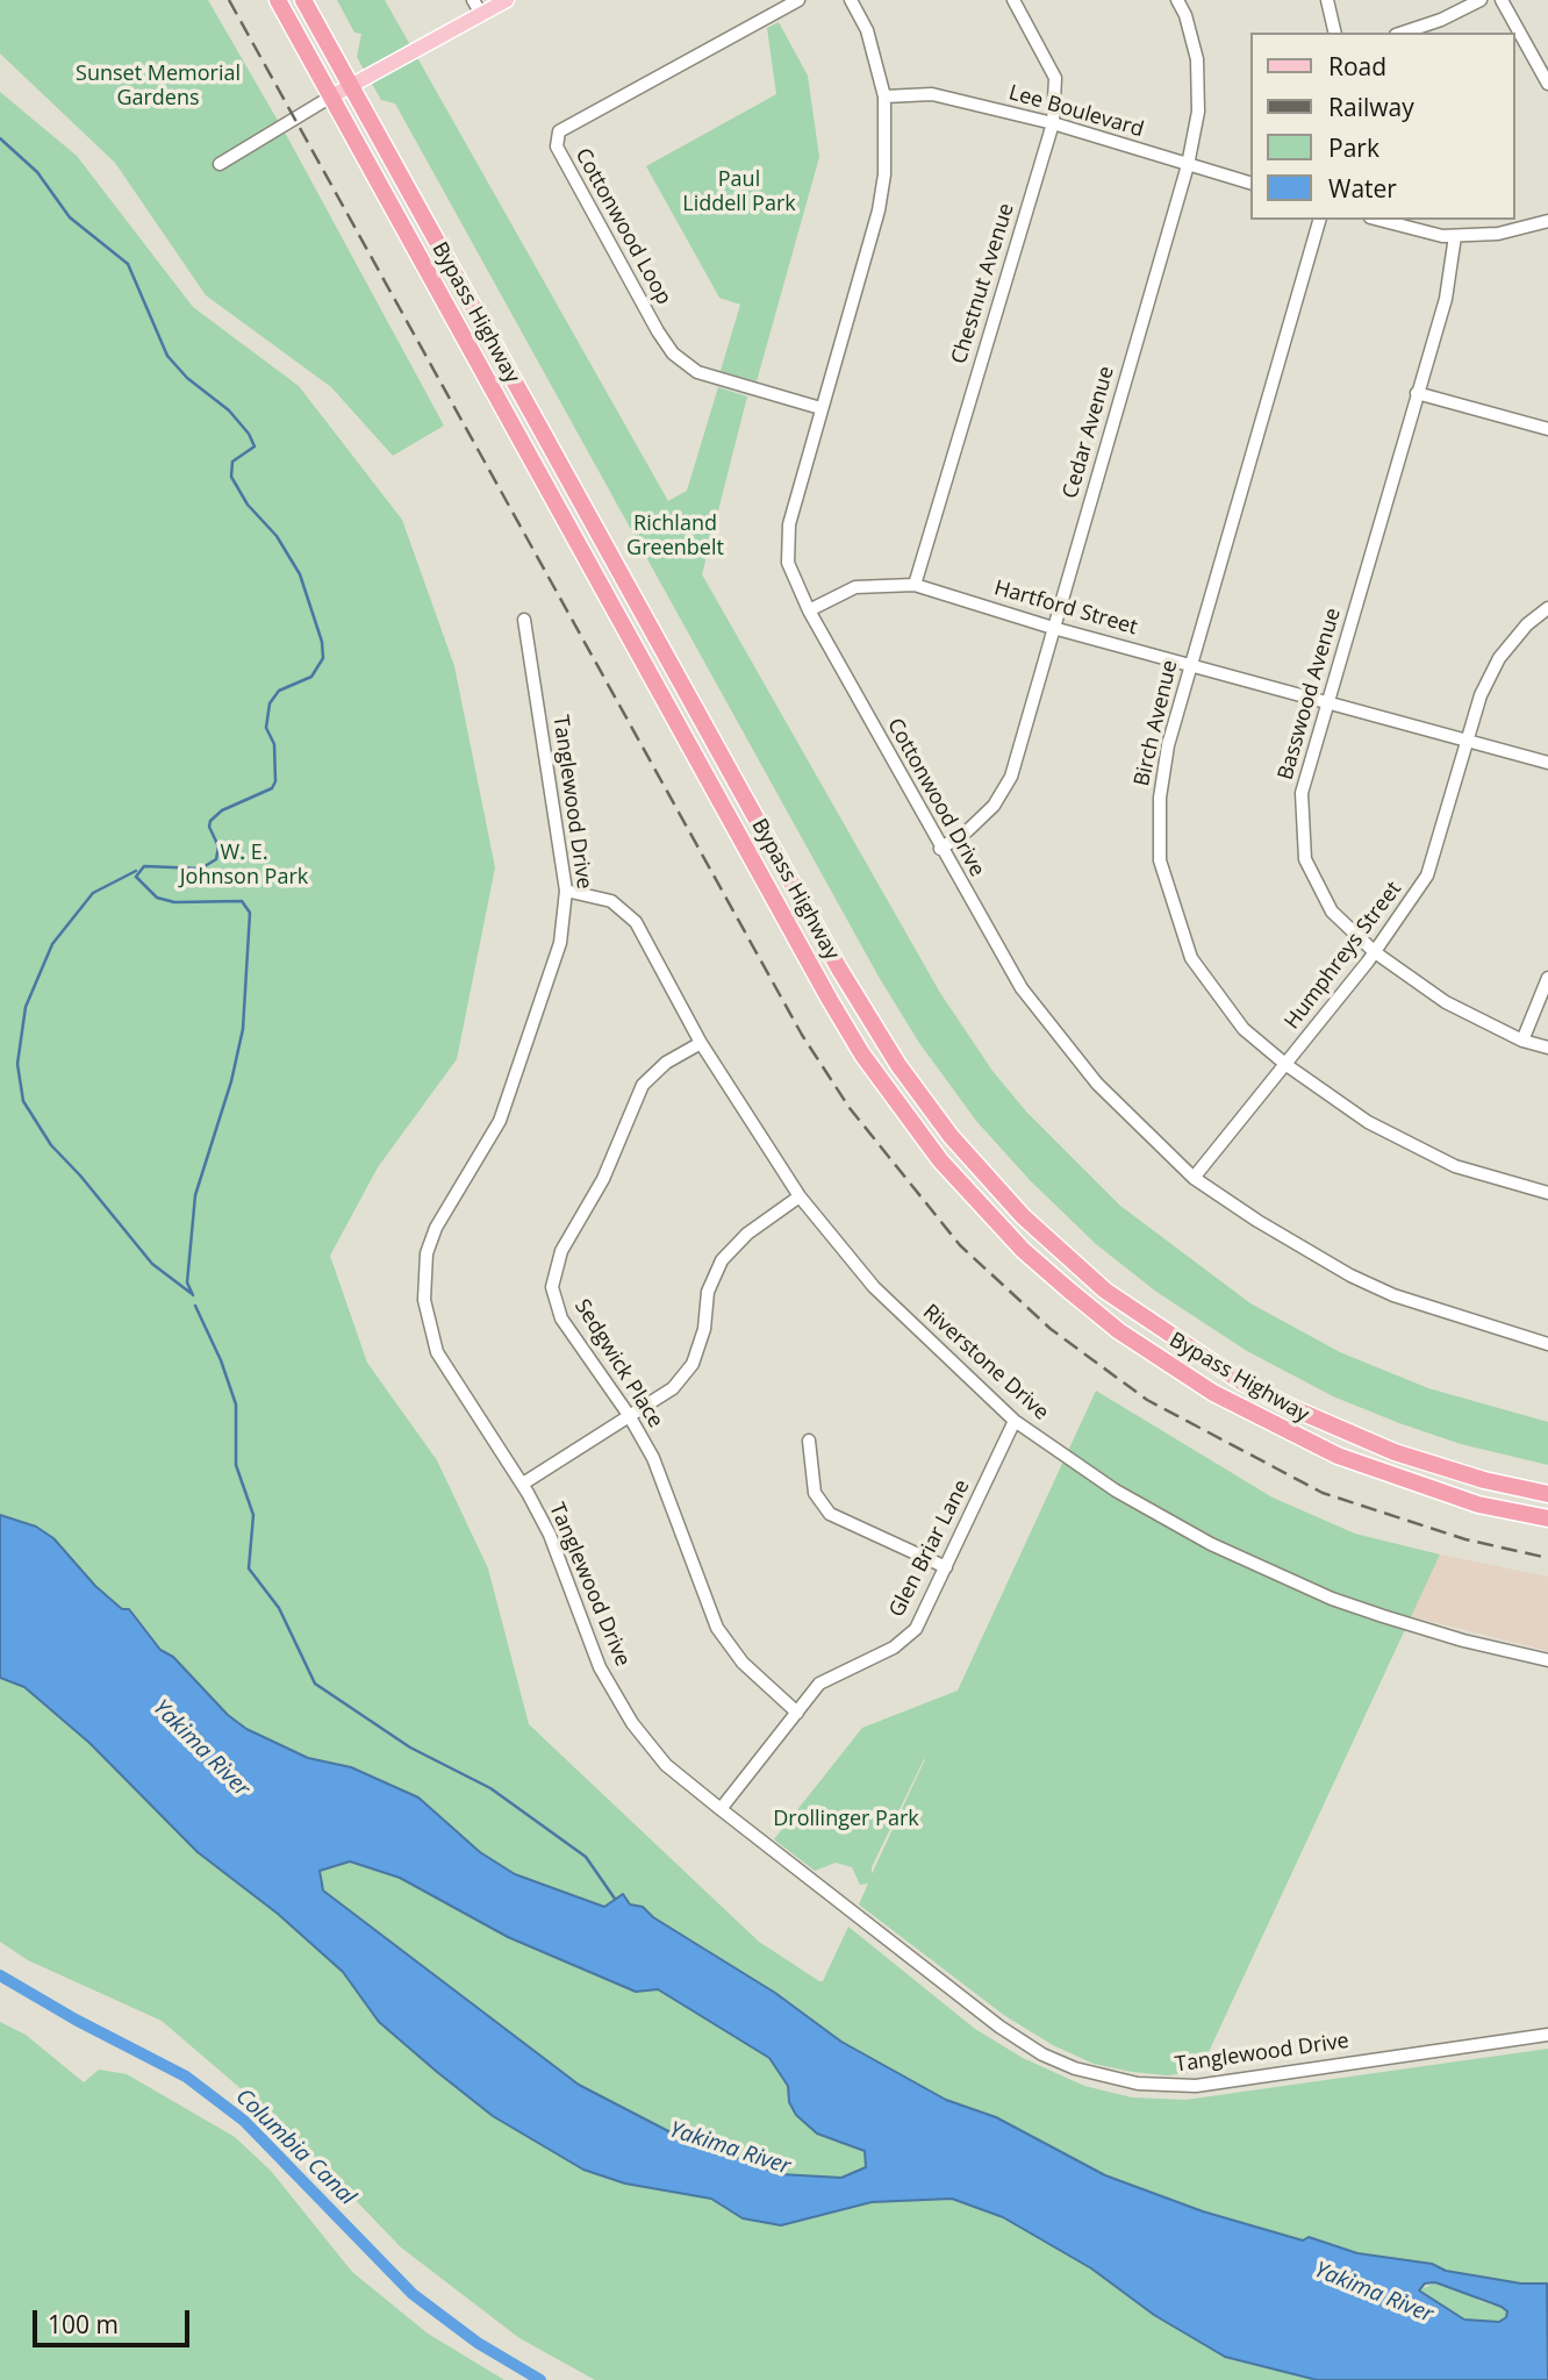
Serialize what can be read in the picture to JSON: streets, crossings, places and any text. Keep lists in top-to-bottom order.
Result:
{
  "streets": {
    "highway": ["Bypass Highway"],
    "street": [
      "Lee Boulevard",
      "Cottonwood Loop",
      "Chestnut Avenue",
      "Cedar Avenue",
      "Hartford Street",
      "Basswood Avenue",
      "Birch Avenue",
      "Cottonwood Drive",
      "Tanglewood Drive",
      "Humphreys Street",
      "Riverstone Drive",
      "Sedgwick Place",
      "Glen Briar Lane"
    ]
  },
  "crossings": [
    ["Lee Boulevard", "Chestnut Avenue"],
    ["Lee Boulevard", "Cedar Avenue"],
    ["Lee Boulevard", "Cottonwood Drive"],
    ["Cottonwood Loop", "Cottonwood Drive"],
    ["Chestnut Avenue", "Hartford Street"],
    ["Cedar Avenue", "Hartford Street"],
    ["Cedar Avenue", "Cottonwood Drive"],
    ["Hartford Street", "Basswood Avenue"],
    ["Hartford Street", "Birch Avenue"],
    ["Hartford Street", "Cottonwood Drive"],
    ["Hartford Street", "Humphreys Street"],
    ["Basswood Avenue", "Humphreys Street"],
    ["Birch Avenue", "Humphreys Street"],
    ["Cottonwood Drive", "Humphreys Street"],
    ["Tanglewood Drive", "Riverstone Drive"],
    ["Tanglewood Drive", "Glen Briar Lane"],
    ["Riverstone Drive", "Sedgwick Place"],
    ["Riverstone Drive", "Glen Briar Lane"],
    ["Sedgwick Place", "Glen Briar Lane"]
  ],
  "water": ["Yakima River", "Columbia Canal"],
  "parks": [
    "Sunset Memorial Gardens",
    "Paul Liddell Park",
    "Richland Greenbelt",
    "W. E. Johnson Park",
    "Drollinger Park"
  ],
  "legend": [
    "Road",
    "Railway",
    "Park",
    "Water"
  ],
  "scale_bar": "100 m"
}
